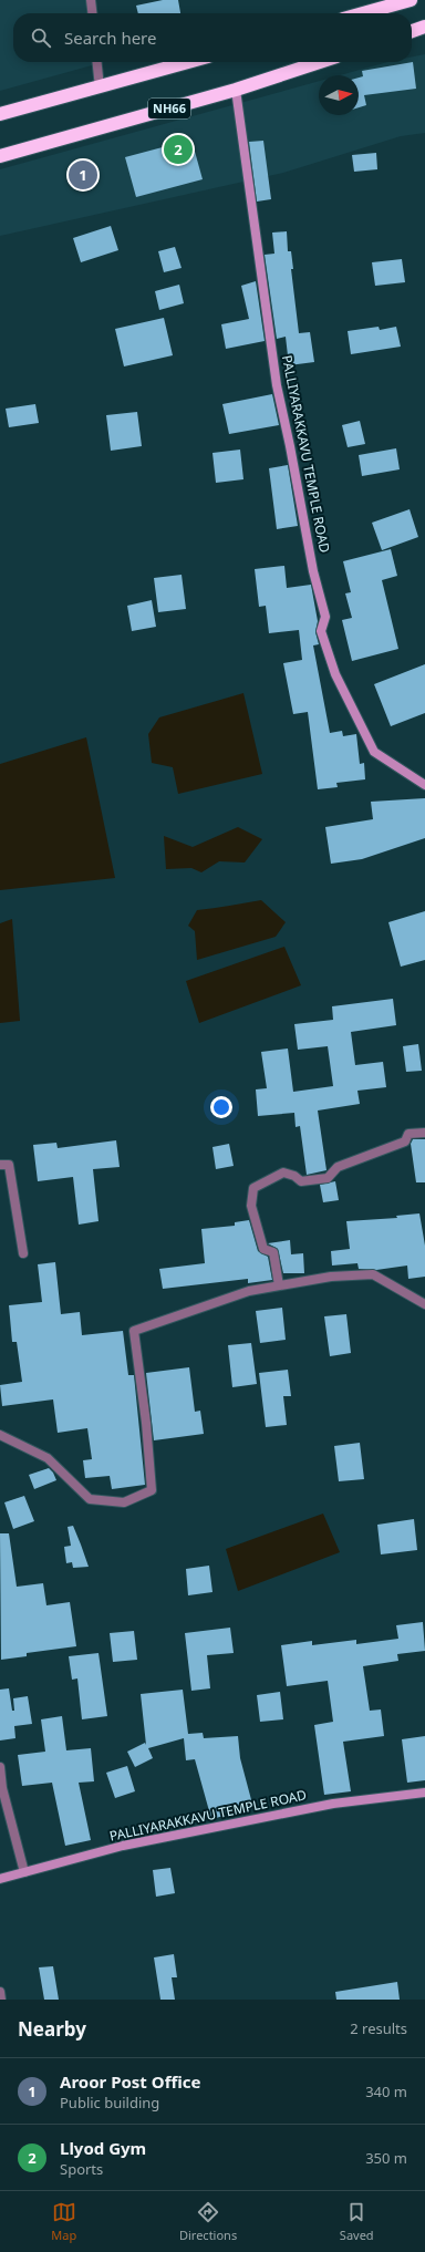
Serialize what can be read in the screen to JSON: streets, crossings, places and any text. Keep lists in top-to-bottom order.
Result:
{
  "streets": {
    "highway": ["NH66"],
    "street": ["PALLIYARAKKAVU TEMPLE ROAD"]
  },
  "crossings": [
    ["NH66", "PALLIYARAKKAVU TEMPLE ROAD"]
  ],
  "north": "right",
  "page": {
    "search": "Search here",
    "pins": ["2", "1"],
    "heading": ["Nearby", "2 results"],
    "list": [
      {
        "mark": "1",
        "name": "Aroor Post Office",
        "note": "Public building",
        "value": "340 m"
      },
      {
        "mark": "2",
        "name": "Llyod Gym",
        "note": "Sports",
        "value": "350 m"
      }
    ],
    "nav": ["Map", "Directions", "Saved"]
  }
}
